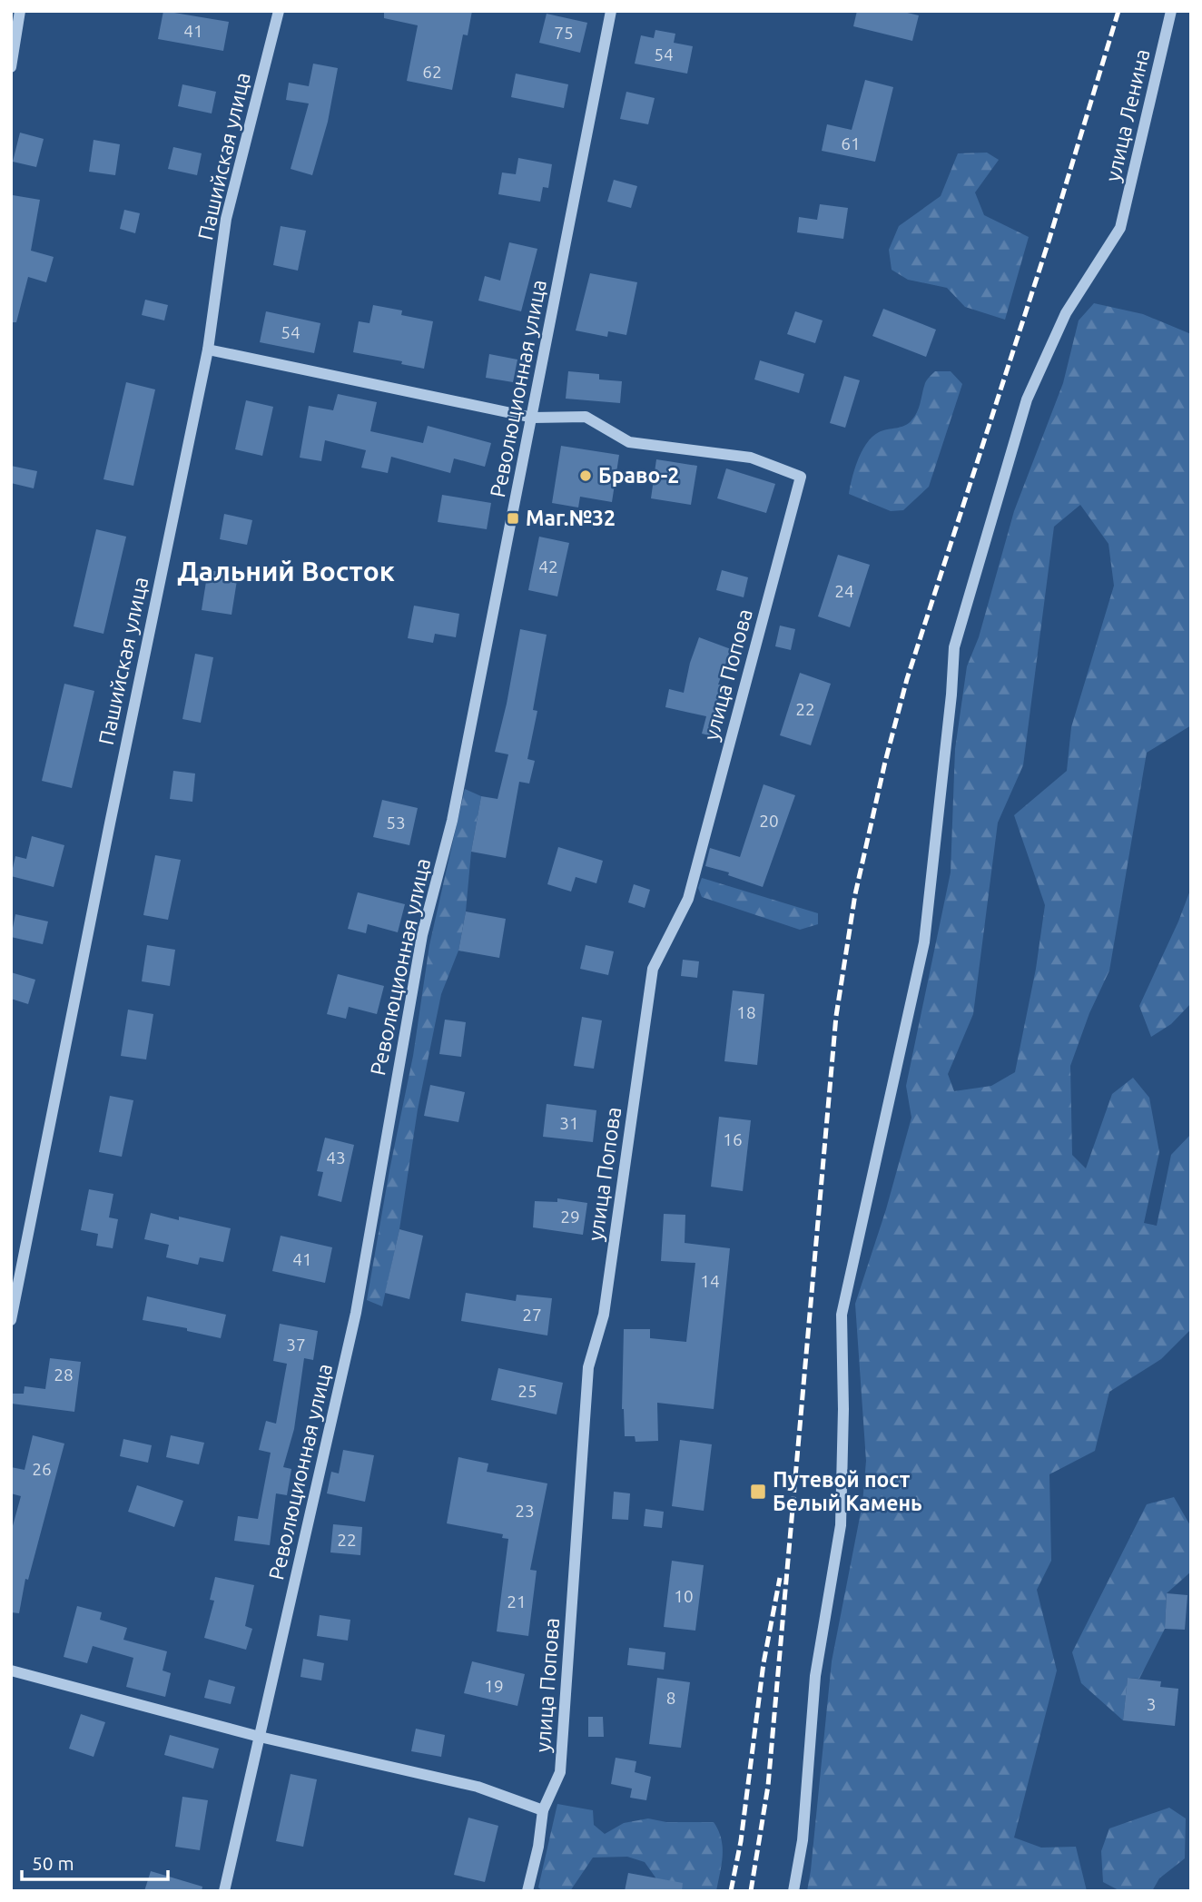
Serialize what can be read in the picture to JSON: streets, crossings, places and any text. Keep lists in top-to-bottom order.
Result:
{
  "streets": {
    "street": [
      "улица Ленина",
      "Пашийская улица",
      "Революционная улица",
      "улица Попова"
    ]
  },
  "crossings": [
    ["Революционная улица", "улица Попова"]
  ],
  "districts": ["Дальний Восток"],
  "places": {
    "other": ["Браво-2"],
    "transit": ["Маг.№32", "Путевой пост Белый Камень"]
  },
  "house_numbers": [
    "41",
    "75",
    "54",
    "62",
    "61",
    "54",
    "42",
    "24",
    "22",
    "20",
    "53",
    "18",
    "31",
    "16",
    "43",
    "29",
    "41",
    "14",
    "27",
    "37",
    "28",
    "25",
    "26",
    "23",
    "22",
    "10",
    "21",
    "19",
    "8",
    "3"
  ],
  "scale_bar": "50 m"
}
